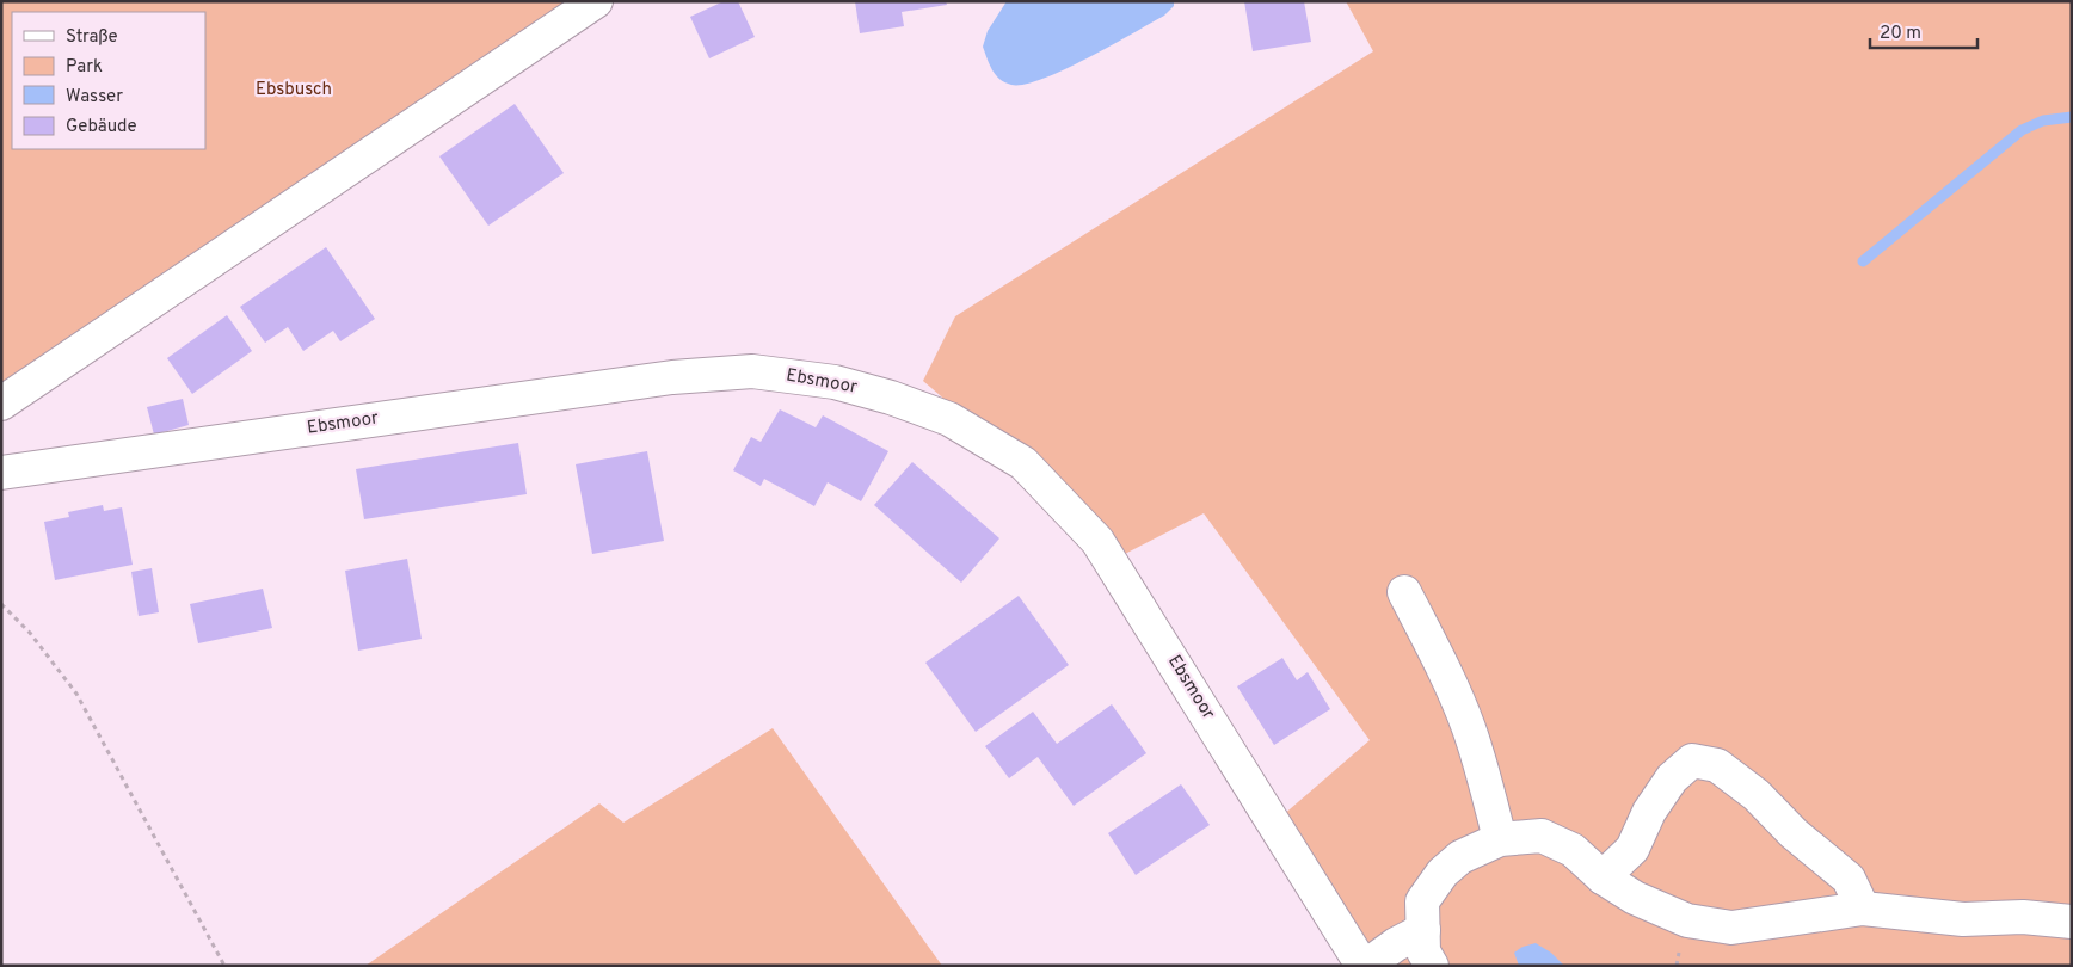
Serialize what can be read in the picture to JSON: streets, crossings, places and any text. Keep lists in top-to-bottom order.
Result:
{
  "streets": {
    "street": ["Ebsmoor"]
  },
  "parks": ["Ebsbusch"],
  "legend": [
    "Straße",
    "Park",
    "Wasser",
    "Gebäude"
  ],
  "scale_bar": "20 m"
}
